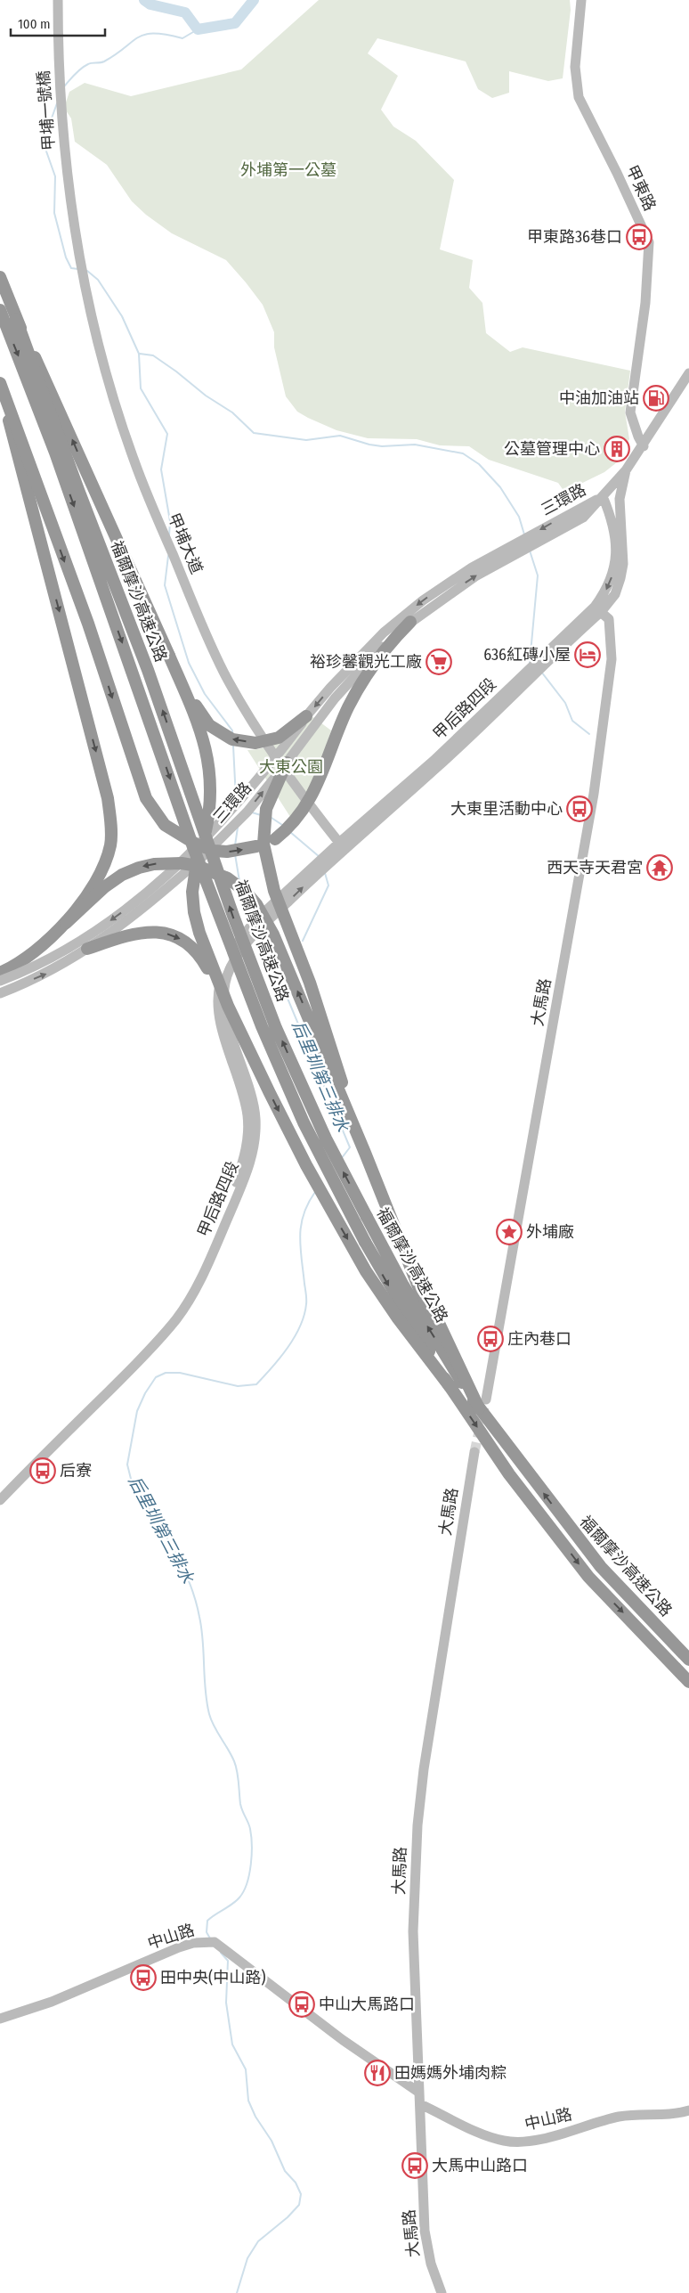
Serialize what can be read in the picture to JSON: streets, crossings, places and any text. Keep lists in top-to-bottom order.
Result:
{
  "streets": {
    "highway": ["福爾摩沙高速公路"],
    "street": [
      "甲埔一號橋",
      "甲東路",
      "三環路",
      "甲埔大道",
      "甲后路四段",
      "大馬路",
      "中山路"
    ]
  },
  "crossings": [
    ["甲埔一號橋", "甲埔大道"],
    ["三環路", "甲后路四段"],
    ["甲埔大道", "甲后路四段"],
    ["福爾摩沙高速公路", "大馬路"],
    ["甲后路四段", "大馬路"],
    ["大馬路", "中山路"]
  ],
  "water": ["后里圳第三排水"],
  "parks": ["外埔第一公墓", "大東公園"],
  "places": {
    "bus stop": [
      "甲東路36巷口",
      "大東里活動中心",
      "庄內巷口",
      "后寮",
      "田中央(中山路)",
      "中山大馬路口",
      "大馬中山路口"
    ],
    "fuel station": ["中油加油站"],
    "building": ["公墓管理中心"],
    "hotel": ["636紅磚小屋"],
    "supermarket": ["裕珍馨觀光工廠"],
    "temple": ["西天寺天君宮"],
    "place": ["外埔廠"],
    "restaurant": ["田媽媽外埔肉粽"]
  },
  "scale_bar": "100 m"
}
